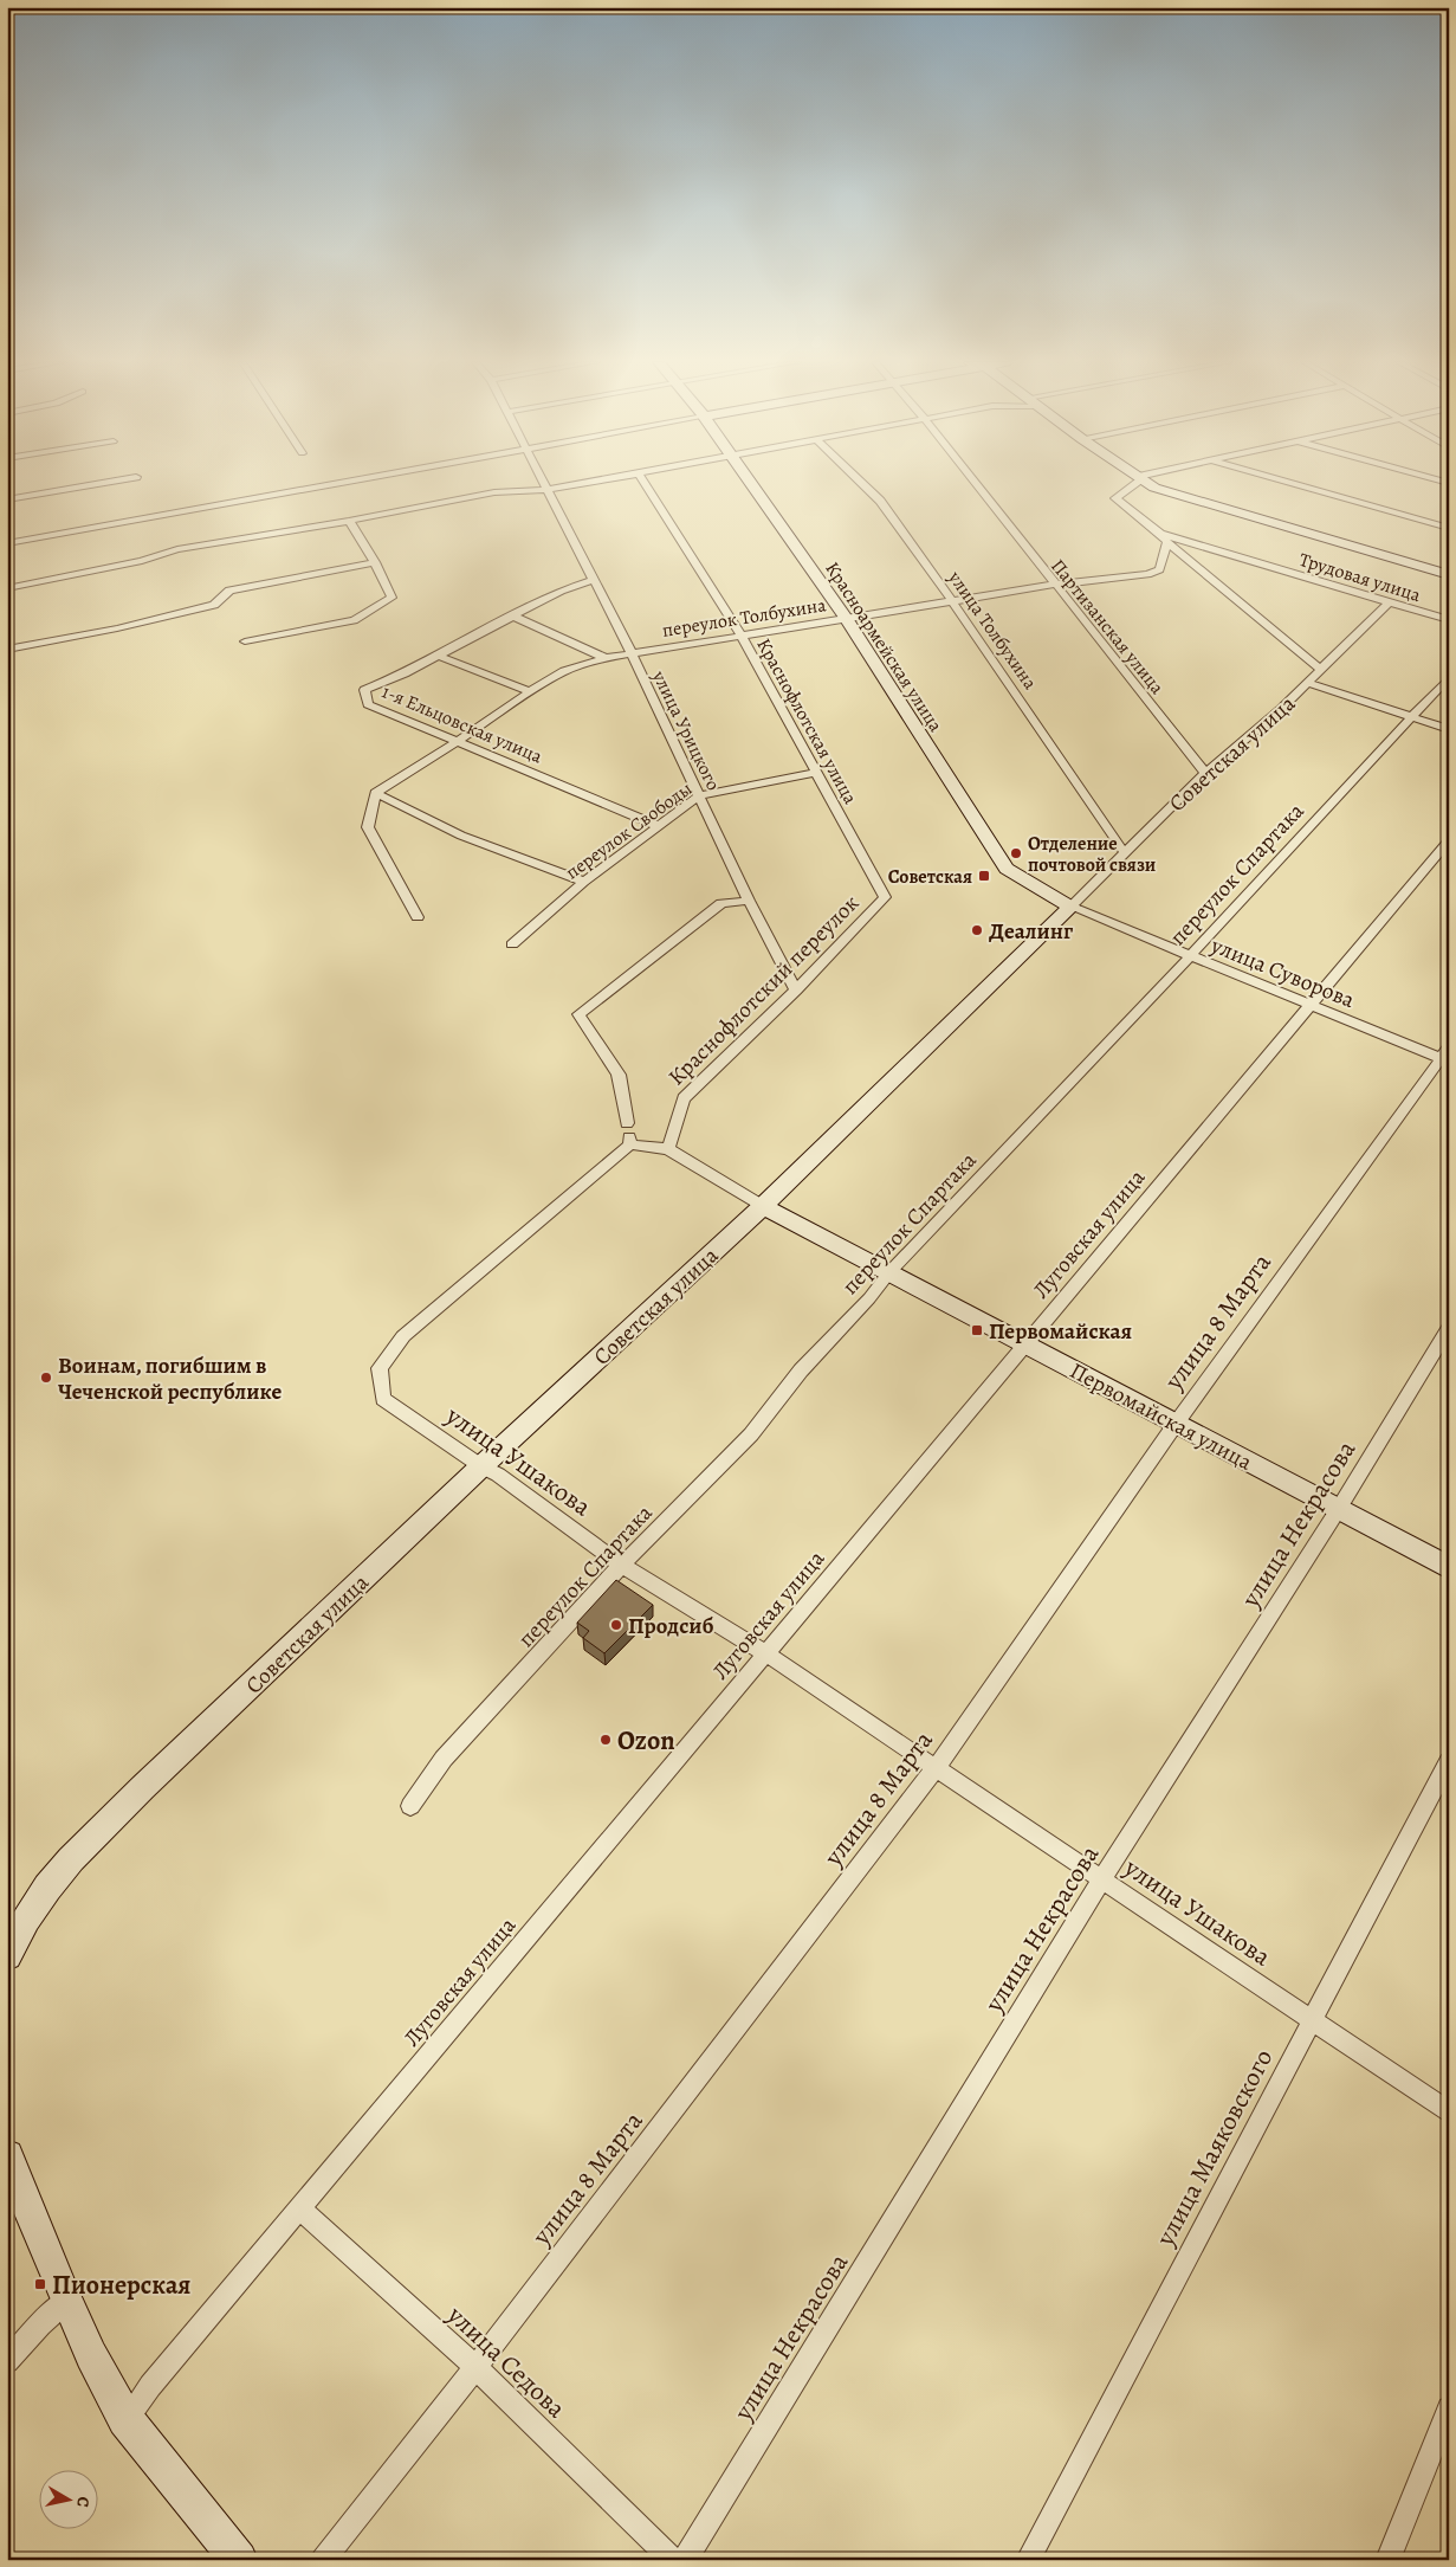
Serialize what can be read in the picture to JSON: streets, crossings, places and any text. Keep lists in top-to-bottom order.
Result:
{
  "streets": {
    "street": [
      "Трудовая улица",
      "переулок Толбухина",
      "Партизанская улица",
      "улица Толбухина",
      "Красноармейская улица",
      "Краснофлотская улица",
      "1-я Ельцовская улица",
      "улица Урицкого",
      "Советская улица",
      "переулок Свободы",
      "переулок Спартака",
      "улица Суворова",
      "Краснофлотский переулок",
      "Луговская улица",
      "улица 8 Марта",
      "Первомайская улица",
      "улица Ушакова",
      "улица Некрасова",
      "улица Маяковского",
      "улица Седова"
    ]
  },
  "crossings": [
    ["Трудовая улица", "Советская улица"],
    ["переулок Толбухина", "Партизанская улица"],
    ["переулок Толбухина", "улица Толбухина"],
    ["переулок Толбухина", "Красноармейская улица"],
    ["переулок Толбухина", "Краснофлотская улица"],
    ["переулок Толбухина", "1-я Ельцовская улица"],
    ["переулок Толбухина", "улица Урицкого"],
    ["Партизанская улица", "Советская улица"],
    ["улица Толбухина", "Советская улица"],
    ["Красноармейская улица", "Советская улица"],
    ["Красноармейская улица", "улица Суворова"],
    ["Краснофлотская улица", "переулок Свободы"],
    ["Краснофлотская улица", "Краснофлотский переулок"],
    ["1-я Ельцовская улица", "улица Урицкого"],
    ["1-я Ельцовская улица", "переулок Свободы"],
    ["улица Урицкого", "переулок Свободы"],
    ["улица Урицкого", "Краснофлотский переулок"],
    ["Советская улица", "улица Суворова"],
    ["Советская улица", "Первомайская улица"],
    ["Советская улица", "улица Ушакова"],
    ["переулок Спартака", "улица Суворова"],
    ["переулок Спартака", "Первомайская улица"],
    ["переулок Спартака", "улица Ушакова"],
    ["улица Суворова", "Луговская улица"],
    ["улица Суворова", "улица 8 Марта"],
    ["Краснофлотский переулок", "Первомайская улица"],
    ["Луговская улица", "Первомайская улица"],
    ["Луговская улица", "улица Ушакова"],
    ["Луговская улица", "улица Седова"],
    ["улица 8 Марта", "Первомайская улица"],
    ["улица 8 Марта", "улица Ушакова"],
    ["улица 8 Марта", "улица Седова"],
    ["Первомайская улица", "улица Ушакова"],
    ["Первомайская улица", "улица Некрасова"],
    ["улица Ушакова", "улица Некрасова"],
    ["улица Ушакова", "улица Маяковского"]
  ],
  "places": {
    "other": [
      "Отделение почтовой связи",
      "Деалинг",
      "Воинам, погибшим в Чеченской республике",
      "Продсиб",
      "Ozon"
    ],
    "transit": ["Советская", "Первомайская", "Пионерская"]
  },
  "north": "right"
}
